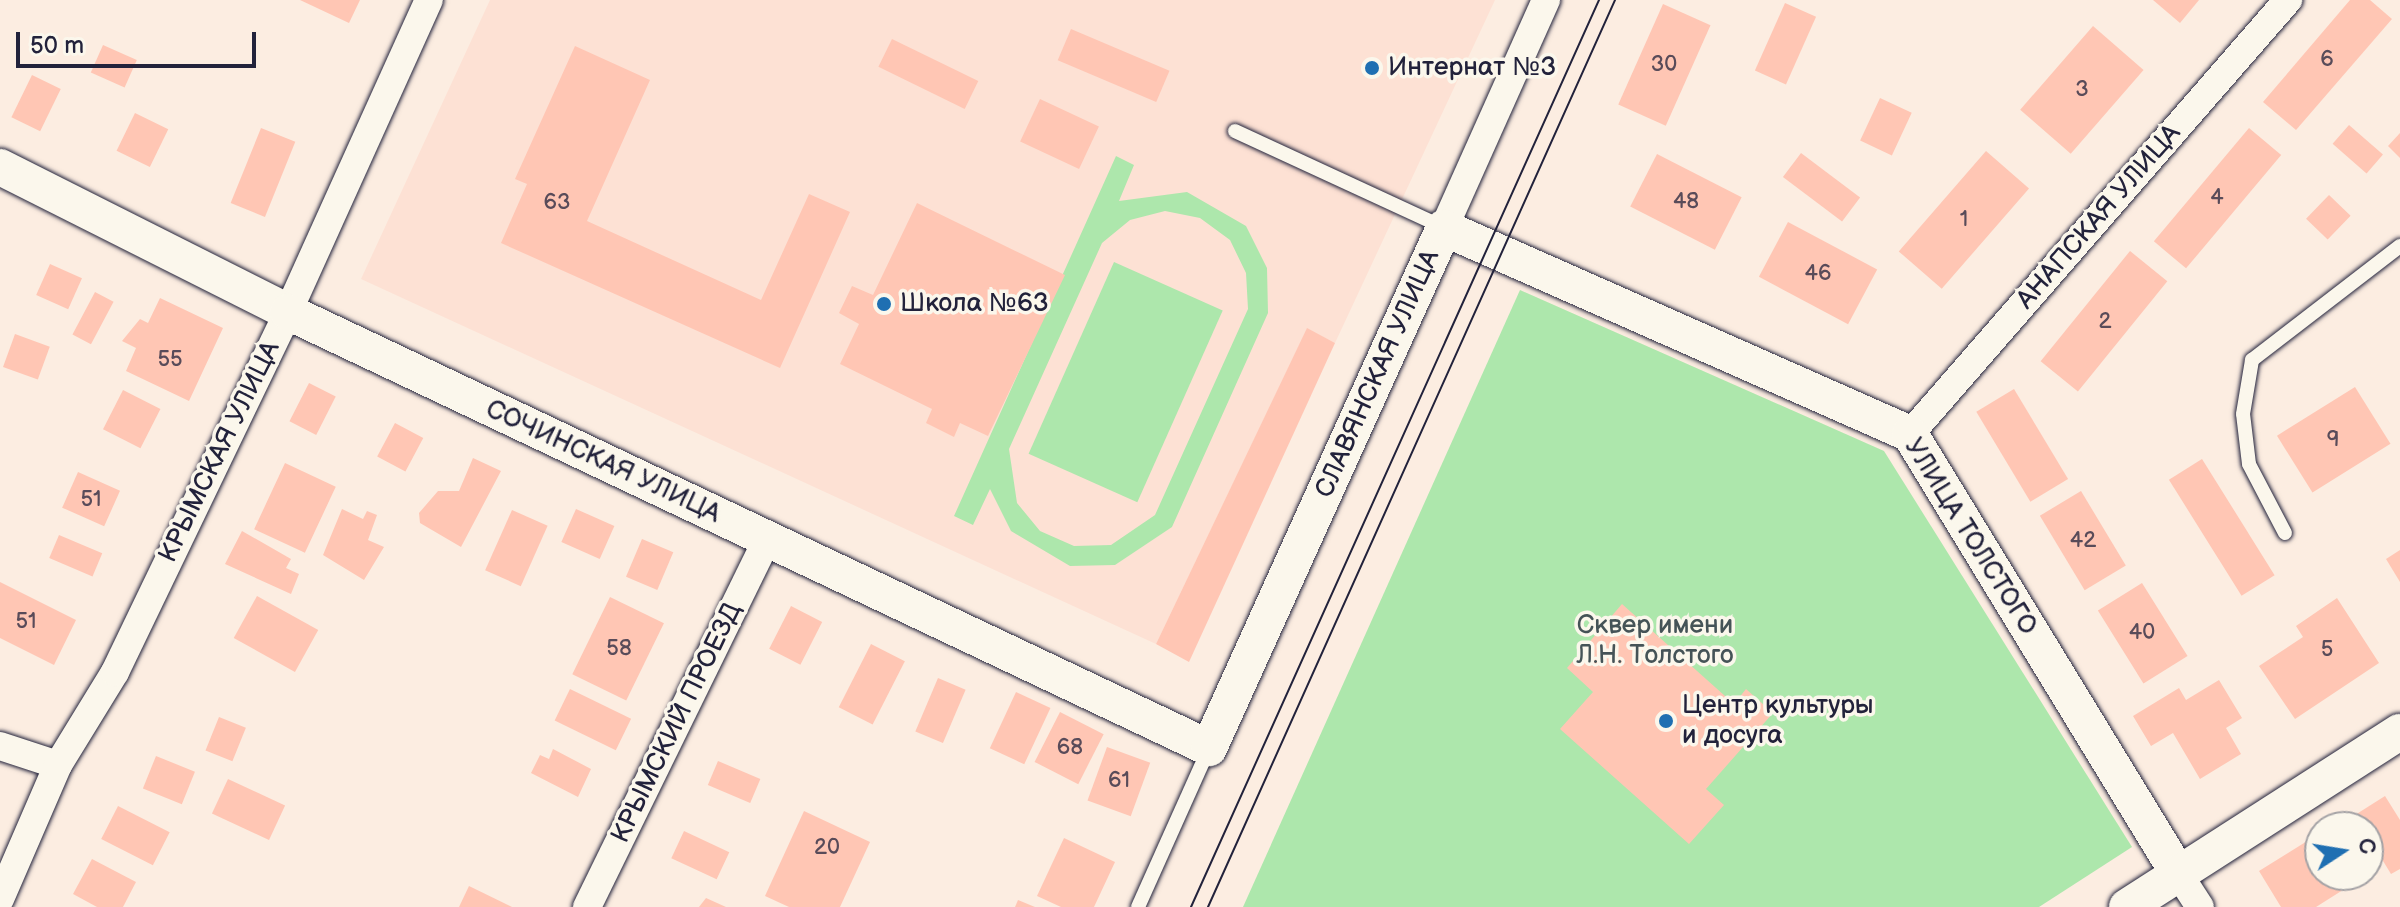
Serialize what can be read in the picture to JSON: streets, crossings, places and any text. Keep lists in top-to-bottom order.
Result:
{
  "streets": {
    "street": [
      "АНАПСКАЯ УЛИЦА",
      "СЛАВЯНСКАЯ УЛИЦА",
      "КРЫМСКАЯ УЛИЦА",
      "СОЧИНСКАЯ УЛИЦА",
      "УЛИЦА ТОЛСТОГО",
      "КРЫМСКИЙ ПРОЕЗД"
    ]
  },
  "crossings": [
    ["АНАПСКАЯ УЛИЦА", "УЛИЦА ТОЛСТОГО"],
    ["СЛАВЯНСКАЯ УЛИЦА", "СОЧИНСКАЯ УЛИЦА"],
    ["СЛАВЯНСКАЯ УЛИЦА", "УЛИЦА ТОЛСТОГО"],
    ["КРЫМСКАЯ УЛИЦА", "СОЧИНСКАЯ УЛИЦА"],
    ["СОЧИНСКАЯ УЛИЦА", "КРЫМСКИЙ ПРОЕЗД"]
  ],
  "parks": ["Сквер имени Л.Н. Толстого"],
  "places": ["Интернат №3", "Школа №63", "Центр культуры и досуга"],
  "house_numbers": [
    "6",
    "30",
    "3",
    "4",
    "48",
    "63",
    "1",
    "46",
    "2",
    "55",
    "9",
    "51",
    "42",
    "51",
    "40",
    "58",
    "5",
    "68",
    "61",
    "20"
  ],
  "scale_bar": "50 m",
  "north": "right"
}
